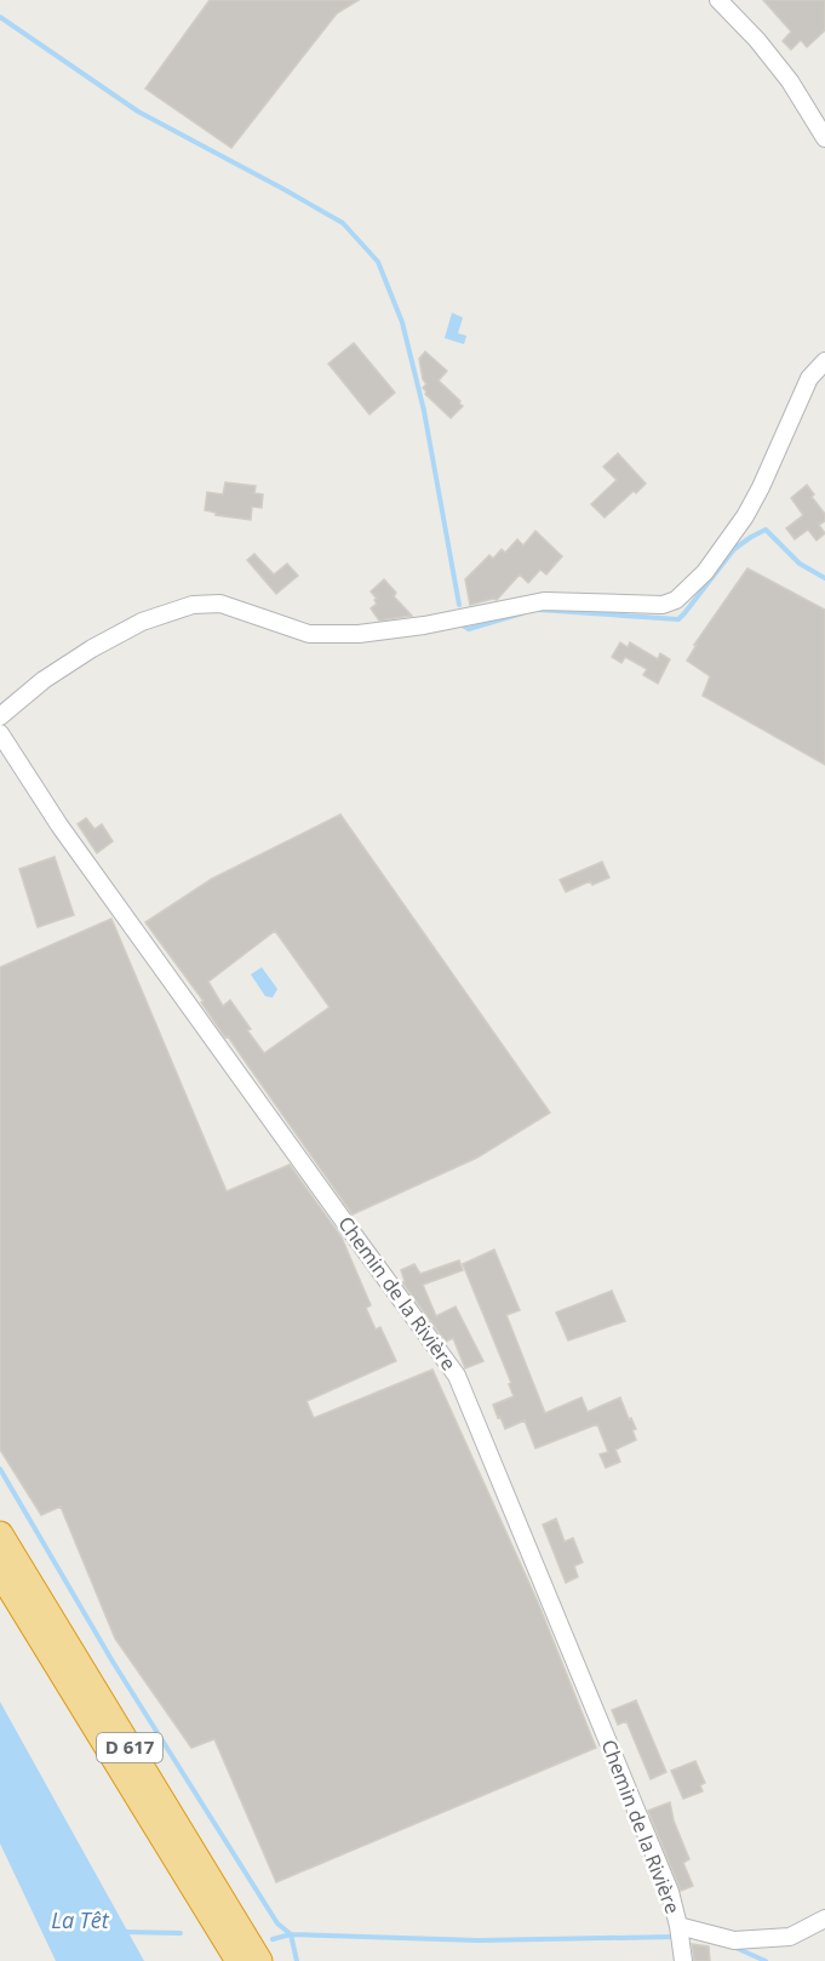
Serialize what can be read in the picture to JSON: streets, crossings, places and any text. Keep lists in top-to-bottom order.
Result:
{
  "streets": {
    "highway": ["D 617"],
    "street": ["Chemin de la Rivière"]
  },
  "water": ["La Têt"]
}
